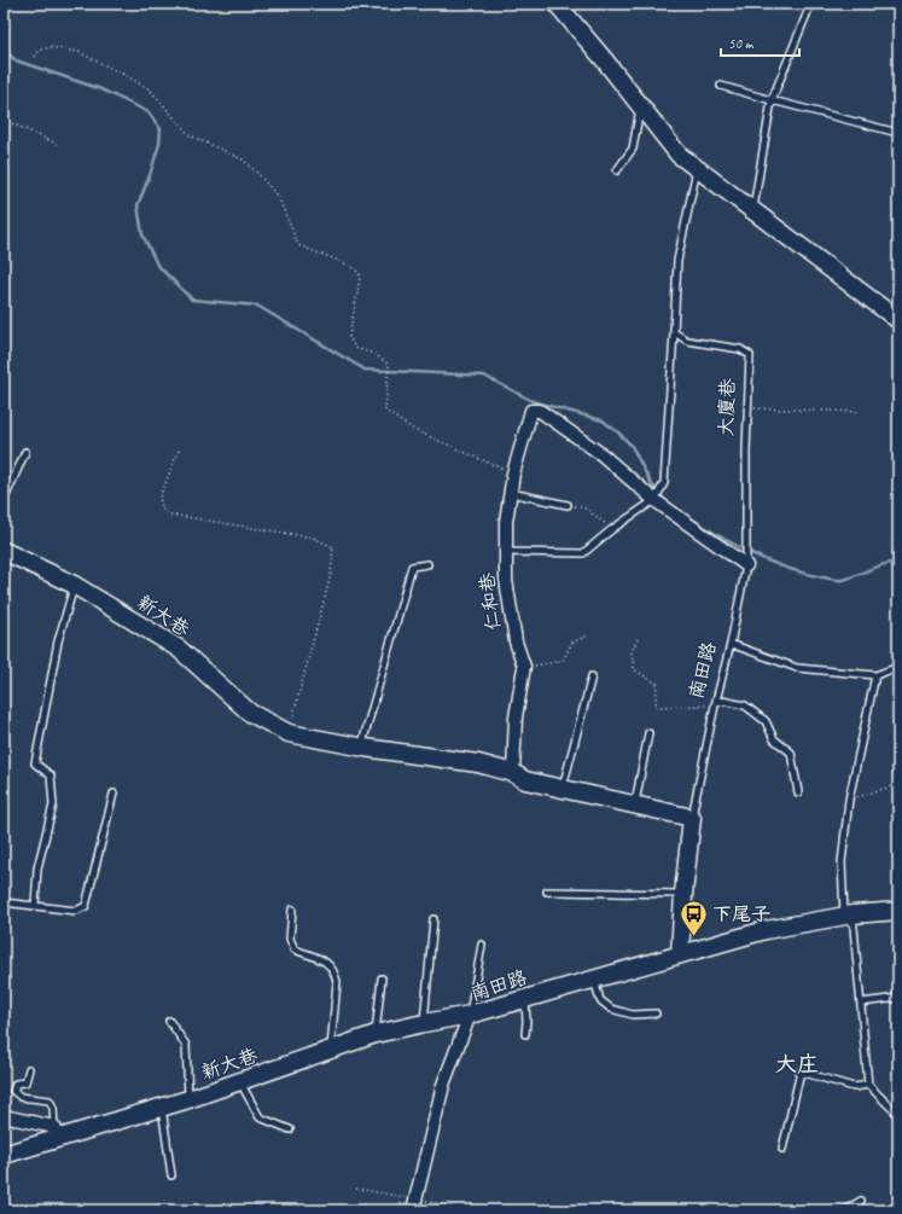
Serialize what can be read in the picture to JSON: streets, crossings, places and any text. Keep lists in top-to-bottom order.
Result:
{
  "streets": {
    "street": ["仁和巷", "新大巷", "南田路"],
    "lane": ["大廈巷"]
  },
  "crossings": [
    ["大廈巷", "仁和巷"],
    ["大廈巷", "南田路"],
    ["新大巷", "南田路"]
  ],
  "districts": ["大庄"],
  "places": {
    "bus stop": ["下尾子"]
  },
  "scale_bar": "50 m"
}
